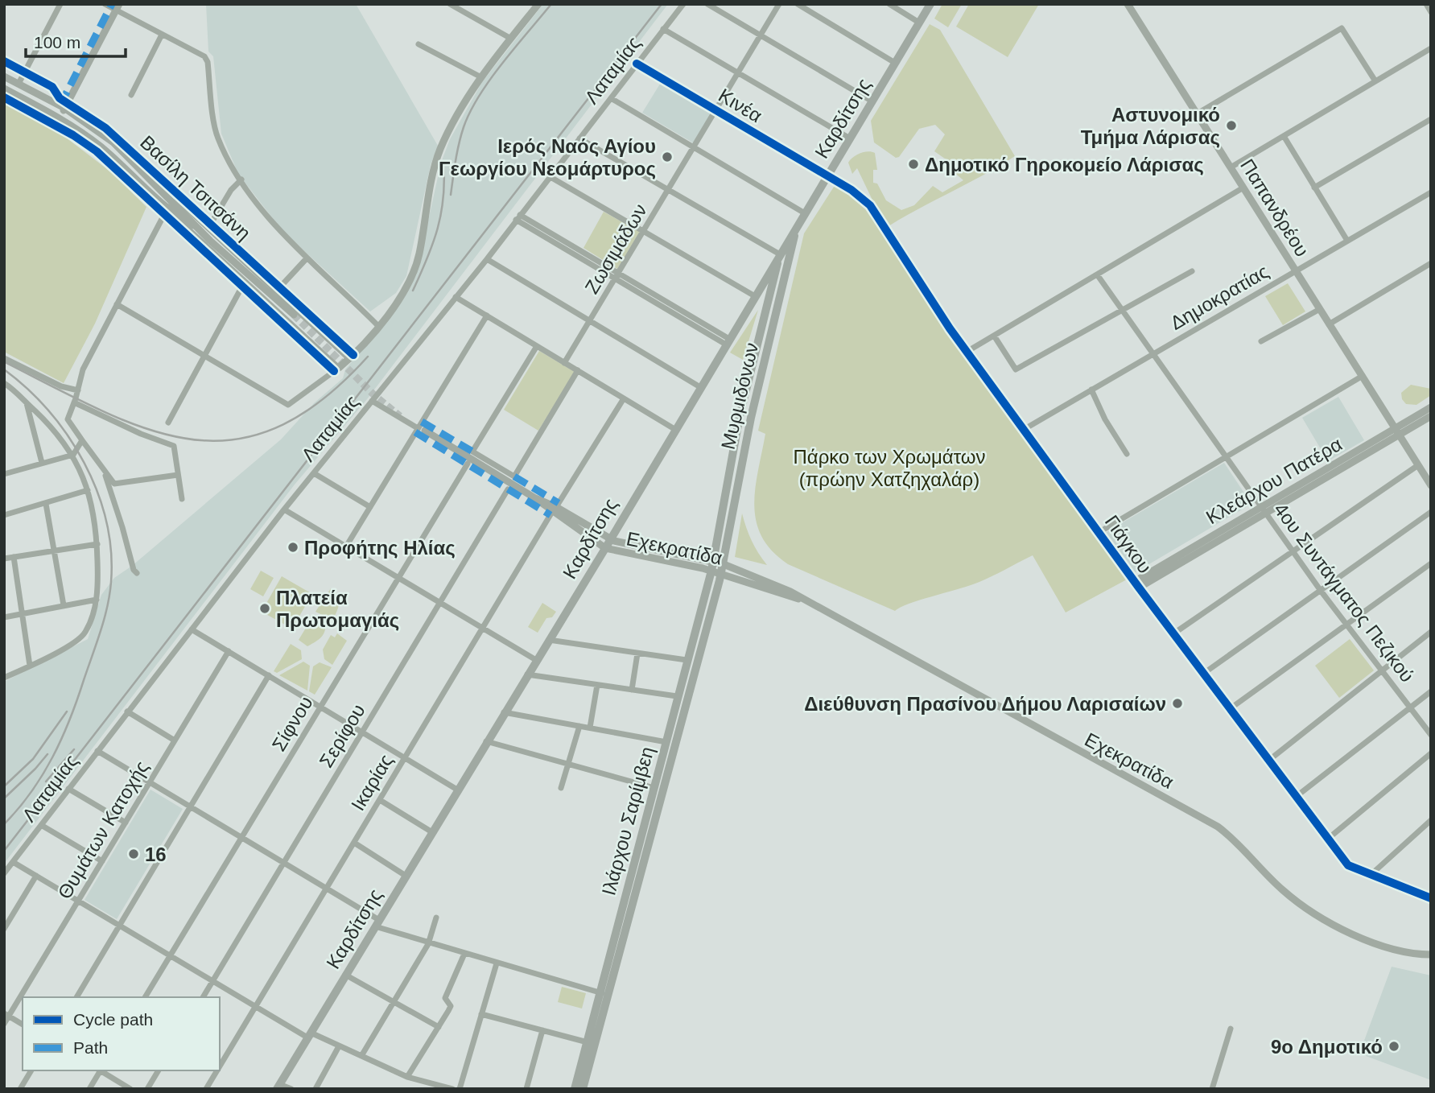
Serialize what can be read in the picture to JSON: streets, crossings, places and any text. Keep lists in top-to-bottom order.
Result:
{
  "streets": {
    "main road": ["Καρδίτσης", "Μυρμιδόνων", "Ιλάρχου Σαρίμβεη"],
    "street": [
      "Λαταμίας",
      "Κινέα",
      "Βασίλη Τσιτσάνη",
      "Παπανδρέου",
      "Ζωσιμάδων",
      "Δημοκρατίας",
      "Κλεάρχου Πατέρα",
      "Γιάγκου",
      "Εχεκρατίδα",
      "4ου Συντάγματος Πεζικού",
      "Σίφνου",
      "Σερίφου",
      "Ικαρίας",
      "Θυμάτων Κατοχής"
    ]
  },
  "crossings": [
    ["Λαταμίας", "Κινέα"],
    ["Κινέα", "Καρδίτσης"],
    ["Κινέα", "Ζωσιμάδων"],
    ["Κινέα", "Γιάγκου"],
    ["Καρδίτσης", "Μυρμιδόνων"],
    ["Καρδίτσης", "Γιάγκου"],
    ["Καρδίτσης", "Εχεκρατίδα"],
    ["Παπανδρέου", "Δημοκρατίας"],
    ["Παπανδρέου", "Κλεάρχου Πατέρα"],
    ["Δημοκρατίας", "Γιάγκου"],
    ["Δημοκρατίας", "4ου Συντάγματος Πεζικού"],
    ["Μυρμιδόνων", "Εχεκρατίδα"],
    ["Μυρμιδόνων", "Ιλάρχου Σαρίμβεη"],
    ["Κλεάρχου Πατέρα", "Γιάγκου"],
    ["Κλεάρχου Πατέρα", "4ου Συντάγματος Πεζικού"],
    ["Εχεκρατίδα", "Ικαρίας"],
    ["Εχεκρατίδα", "Ιλάρχου Σαρίμβεη"]
  ],
  "parks": ["Πάρκο των Χρωμάτων (πρώην Χατζηχαλάρ)"],
  "places": [
    "Αστυνομικό Τμήμα Λάρισας",
    "Ιερός Ναός Αγίου Γεωργίου Νεομάρτυρος",
    "Δημοτικό Γηροκομείο Λάρισας",
    "Προφήτης Ηλίας",
    "Πλατεία Πρωτομαγιάς",
    "Διεύθυνση Πρασίνου Δήμου Λαρισαίων",
    "16",
    "9ο Δημοτικό"
  ],
  "legend": ["Cycle path", "Path"],
  "scale_bar": "100 m"
}
